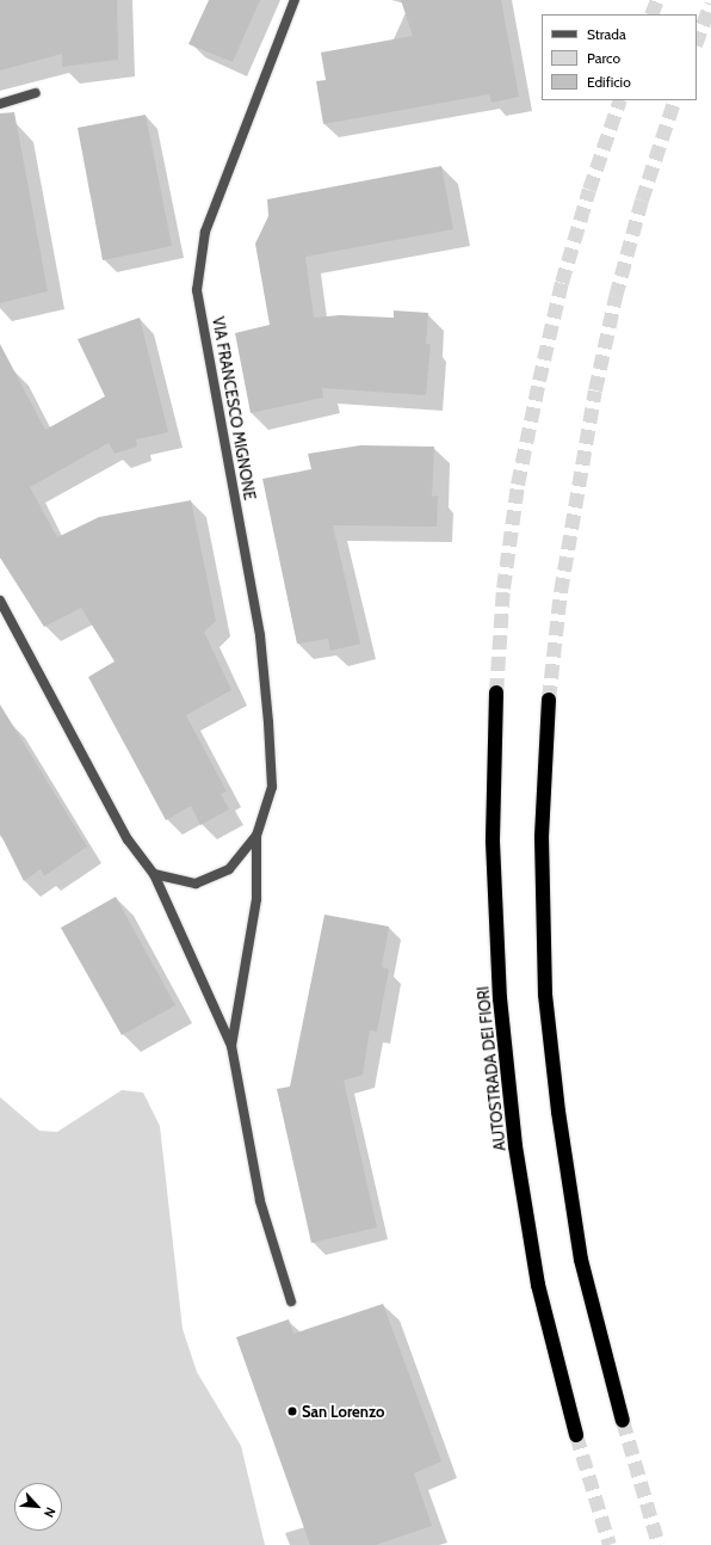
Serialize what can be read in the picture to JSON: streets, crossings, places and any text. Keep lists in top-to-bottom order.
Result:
{
  "streets": {
    "highway": ["AUTOSTRADA DEI FIORI"],
    "street": ["VIA FRANCESCO MIGNONE"]
  },
  "places": ["San Lorenzo"],
  "legend": ["Strada", "Parco", "Edificio"],
  "north": "bottom right"
}
